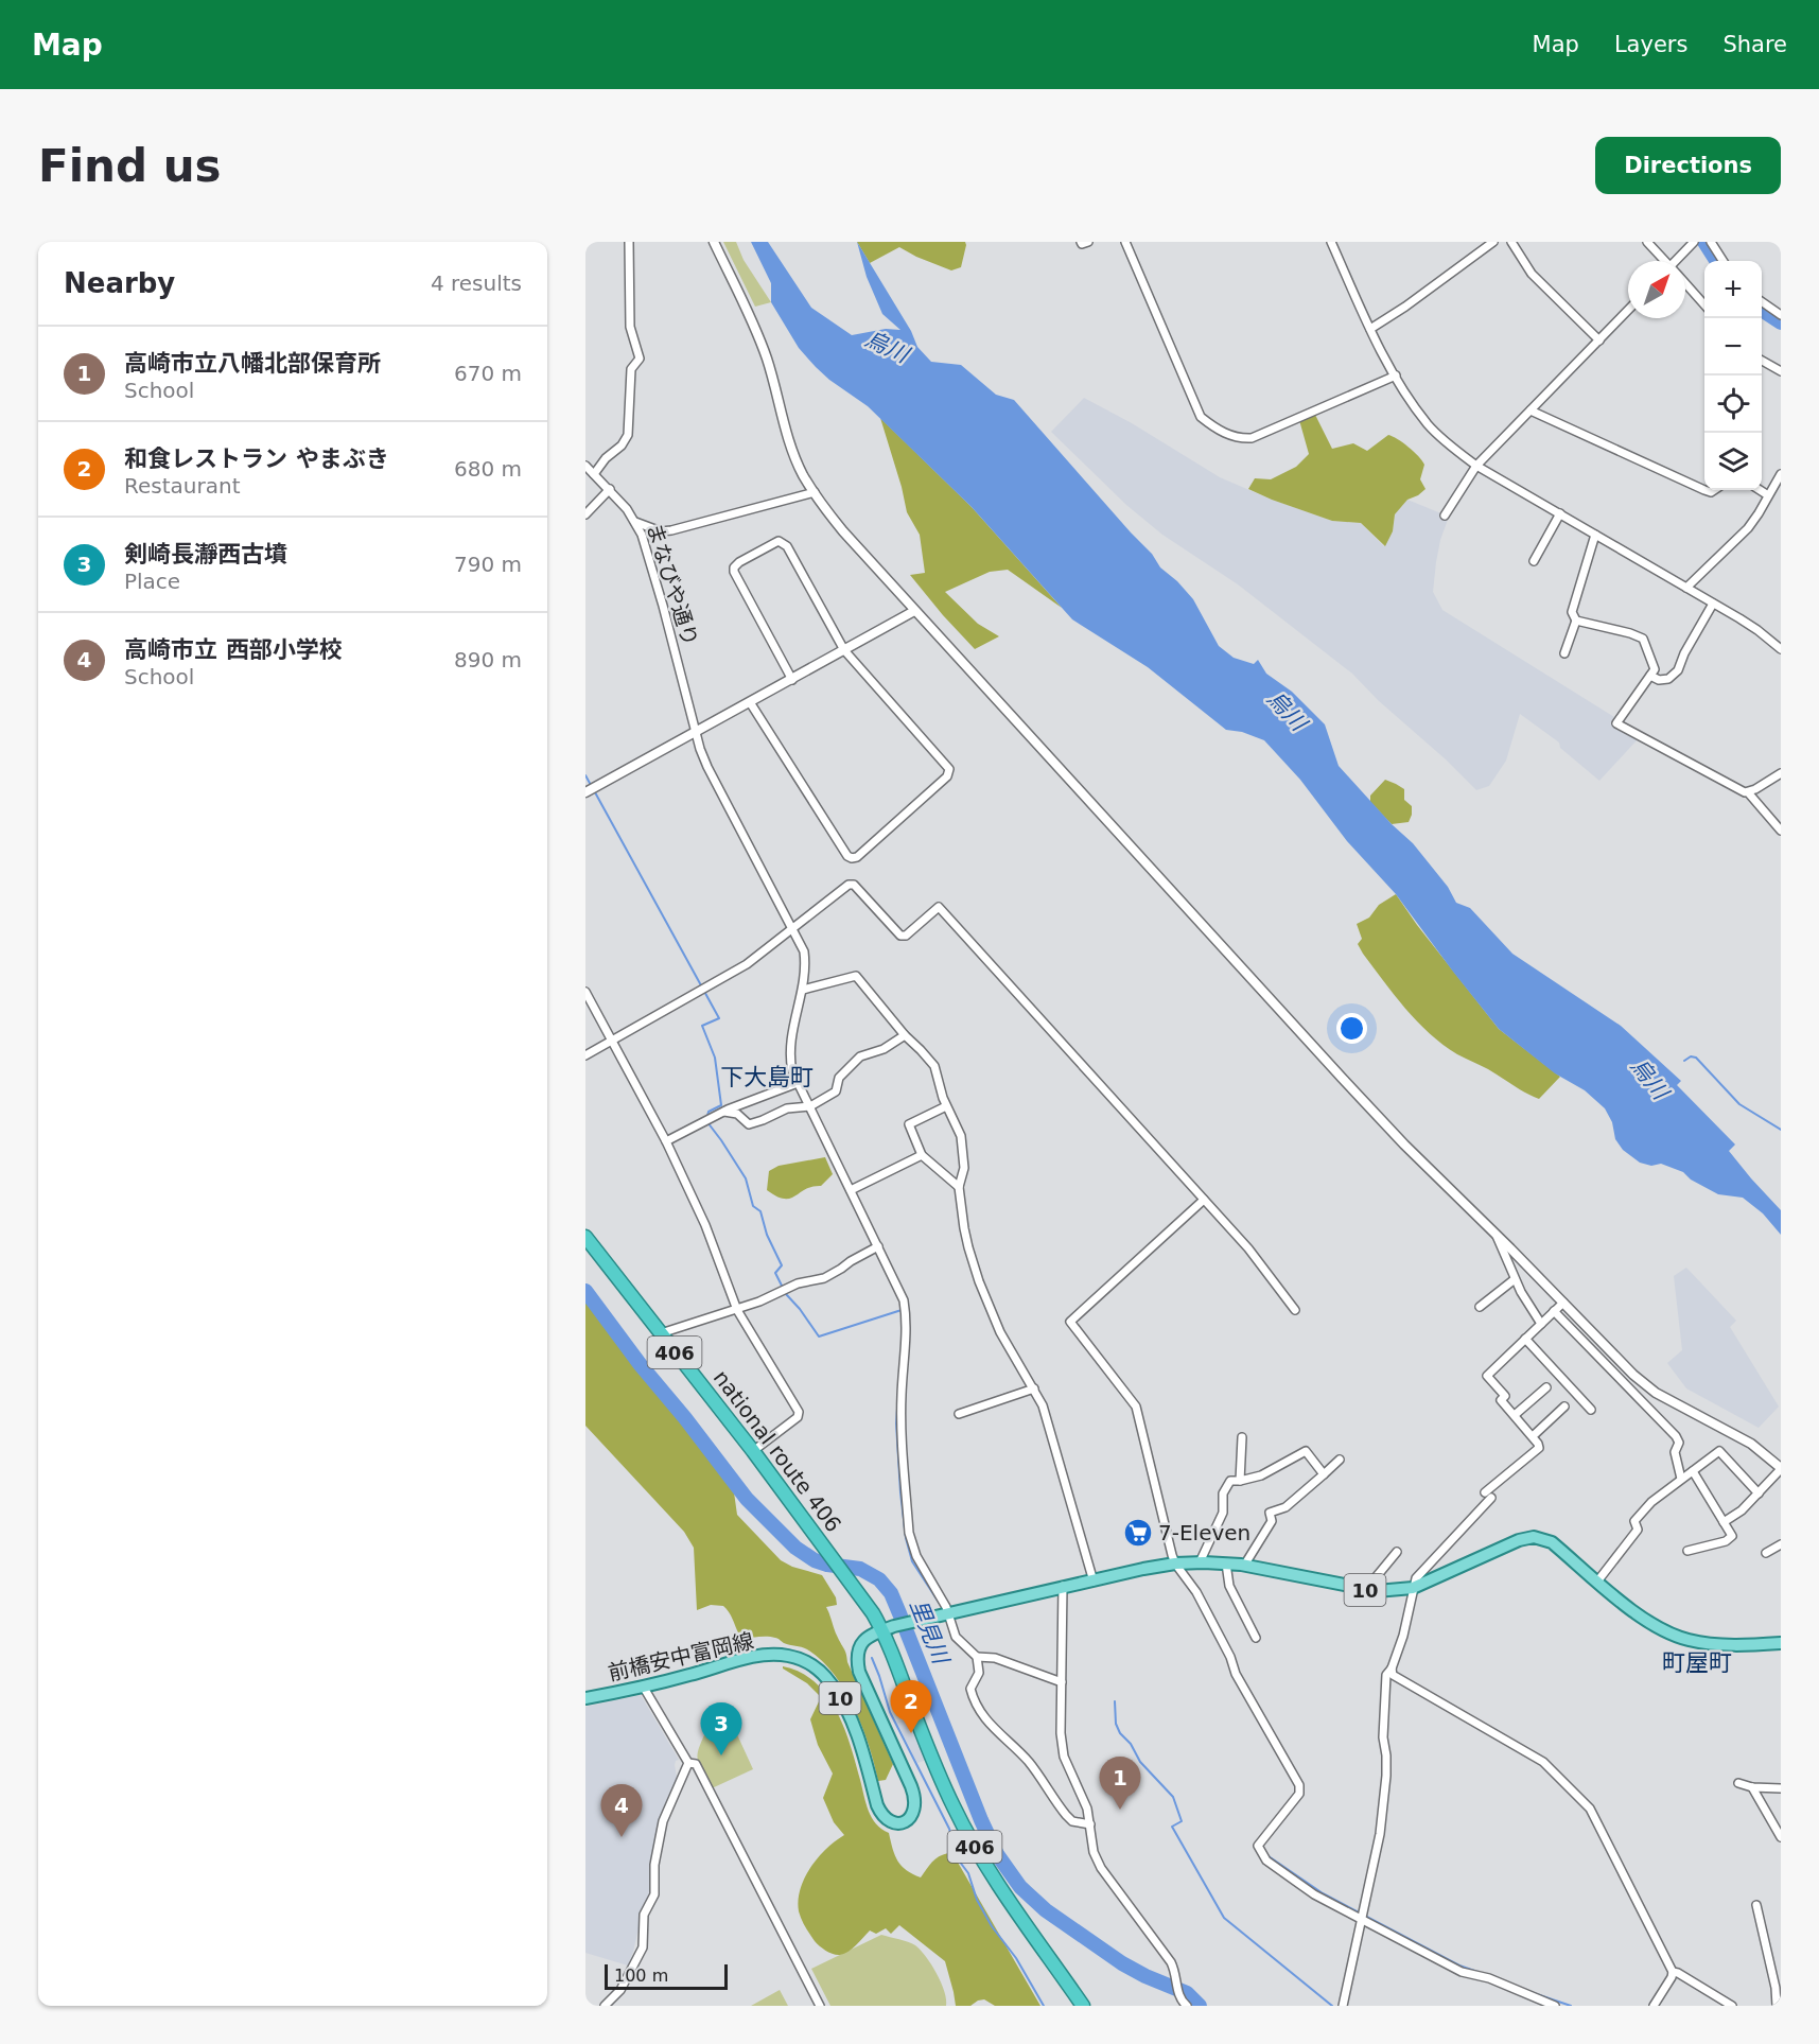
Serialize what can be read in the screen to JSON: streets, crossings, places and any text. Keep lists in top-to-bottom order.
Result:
{
  "streets": {
    "highway": ["406", "national route 406"],
    "main road": ["10", "前橋安中富岡線"],
    "street": ["まなびや通り"]
  },
  "crossings": [
    ["まなびや通り", "10"],
    ["まなびや通り", "前橋安中富岡線"],
    ["406", "national route 406"],
    ["406", "前橋安中富岡線"],
    ["national route 406", "前橋安中富岡線"],
    ["10", "前橋安中富岡線"]
  ],
  "districts": ["下大島町", "町屋町"],
  "water": ["烏川", "里見川"],
  "places": {
    "supermarket": ["7-Eleven"]
  },
  "scale_bar": "100 m",
  "north": "top right",
  "page": {
    "header": "Map",
    "nav": ["Map", "Layers", "Share"],
    "buttons": "Directions",
    "title": "Find us",
    "heading": ["Nearby", "4 results"],
    "map_buttons": ["+", "−"],
    "list": [
      {
        "mark": "1",
        "name": "高崎市立八幡北部保育所",
        "note": "School",
        "value": "670 m"
      },
      {
        "mark": "2",
        "name": "和食レストラン やまぶき",
        "note": "Restaurant",
        "value": "680 m"
      },
      {
        "mark": "3",
        "name": "剣崎長瀞西古墳",
        "note": "Place",
        "value": "790 m"
      },
      {
        "mark": "4",
        "name": "高崎市立 西部小学校",
        "note": "School",
        "value": "890 m"
      }
    ],
    "pins": [
      "2",
      "3",
      "1",
      "4"
    ],
    "scale": "100 m"
  }
}
